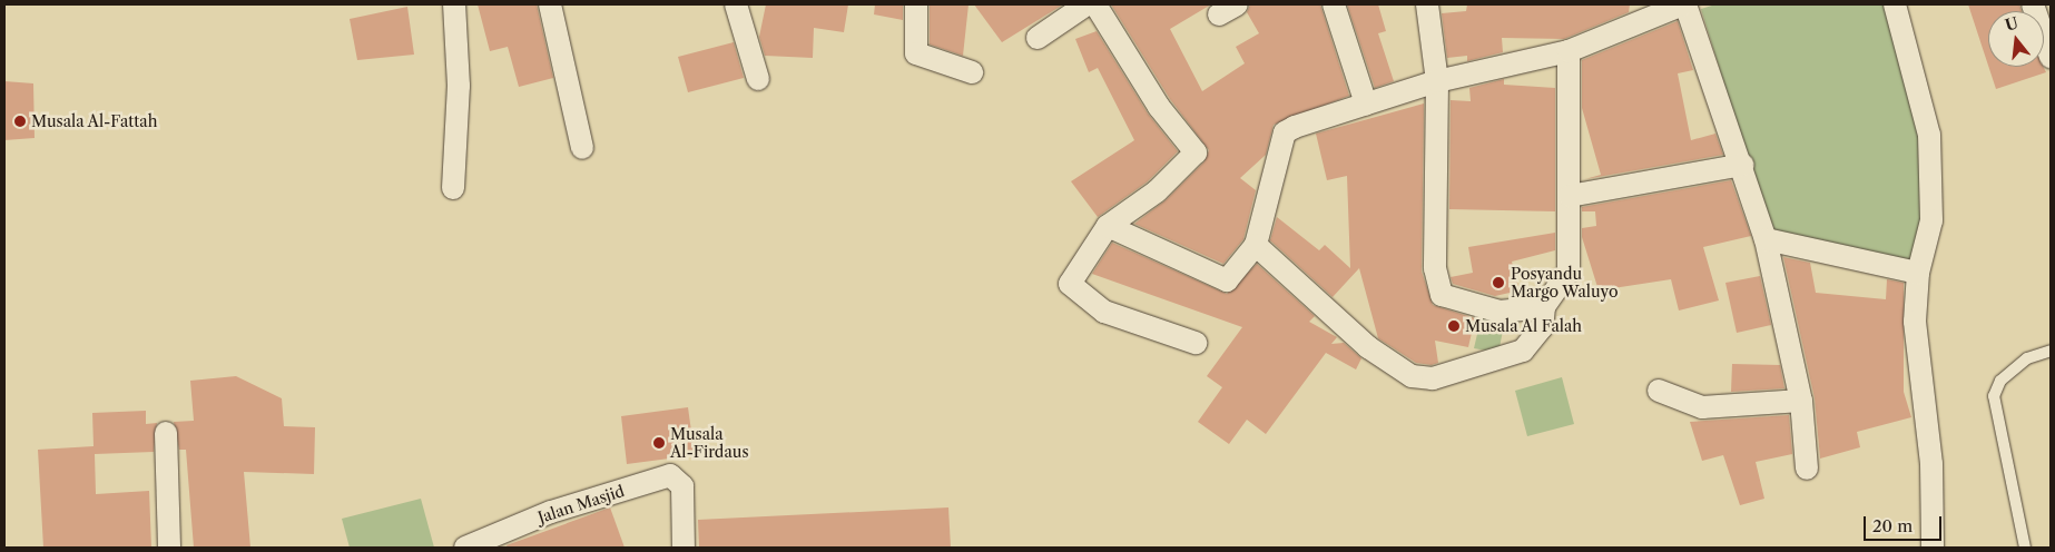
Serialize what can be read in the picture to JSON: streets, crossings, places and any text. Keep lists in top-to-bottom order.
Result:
{
  "streets": {
    "street": ["Jalan Masjid"]
  },
  "places": [
    "Musala Al-Fattah",
    "Posyandu Margo Waluyo",
    "Musala Al Falah",
    "Musala Al-Firdaus"
  ],
  "scale_bar": "20 m",
  "north": "top"
}
